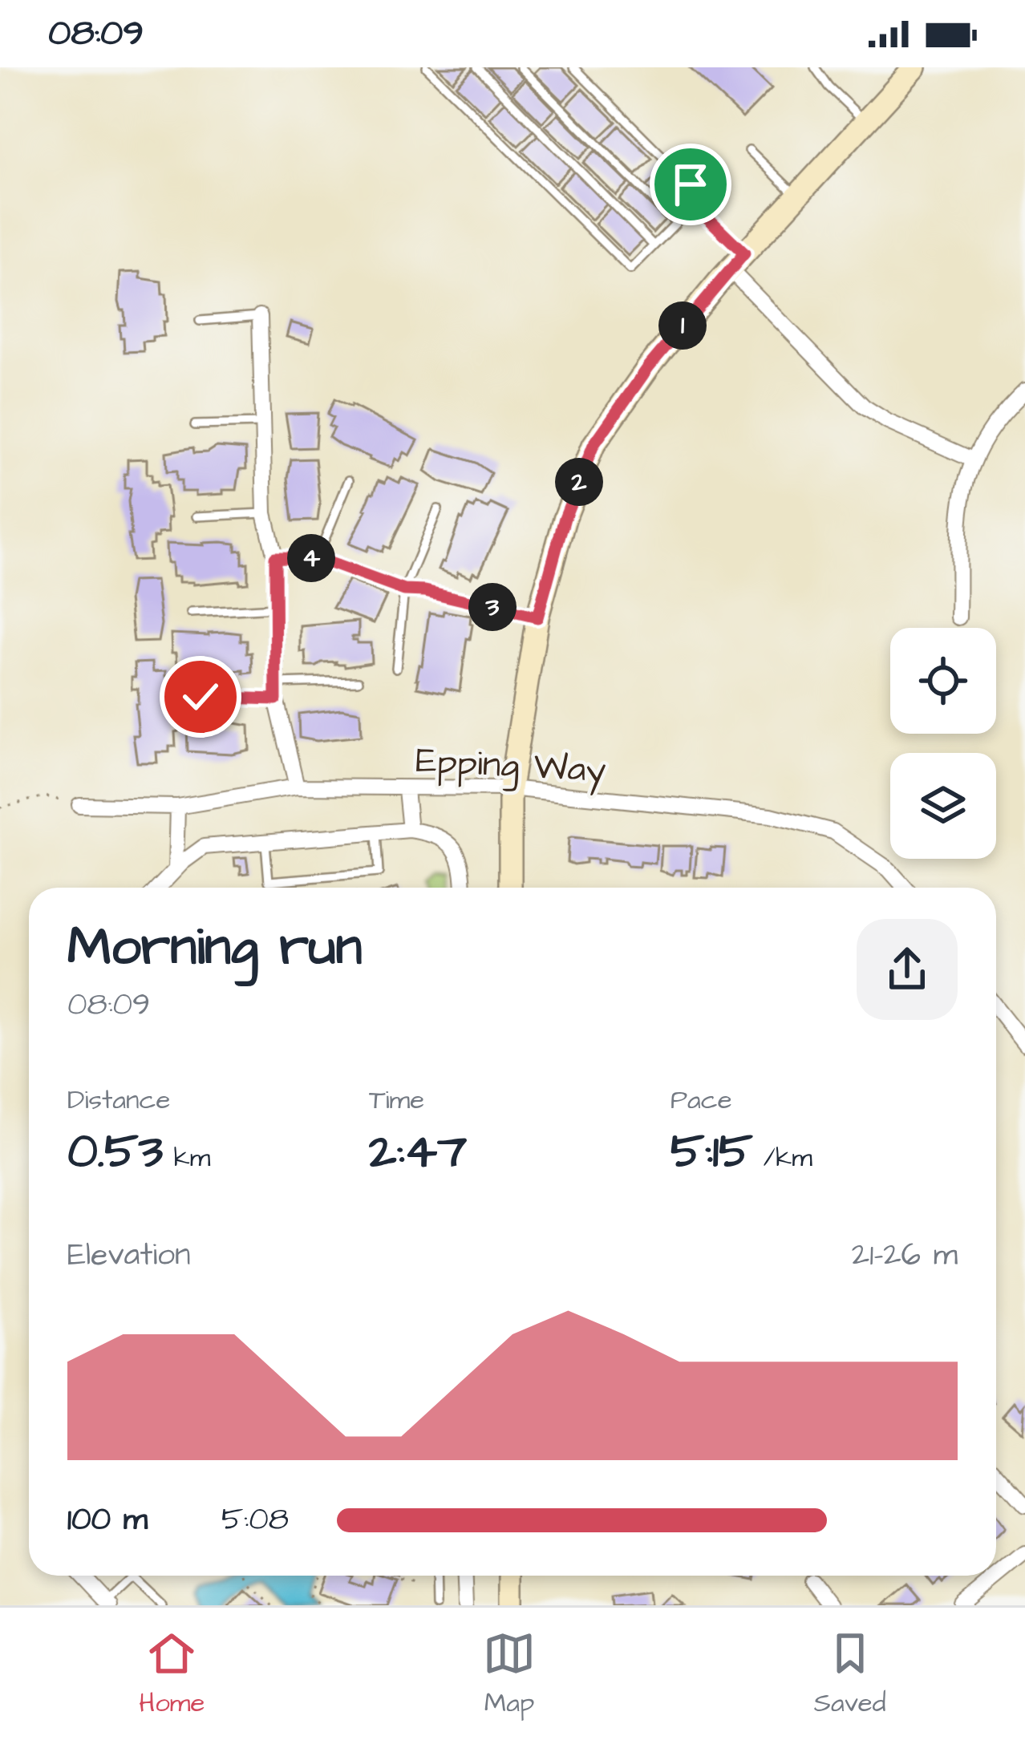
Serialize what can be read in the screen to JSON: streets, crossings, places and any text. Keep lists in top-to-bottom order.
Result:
{
  "streets": {
    "street": ["Epping Way"]
  },
  "page": {
    "status": "08:09",
    "pins": [
      "1",
      "2",
      "4",
      "3"
    ],
    "heading": ["Morning run", "08:09"],
    "stats": [
      ["Distance", "0.53 km"],
      ["Time", "2:47"],
      ["Pace", "5:15 /km"]
    ],
    "chart": ["Elevation", "21–26 m"],
    "list": [
      {
        "name": "100 m",
        "note": "5:08"
      }
    ],
    "tabs": ["Home", "Map", "Saved"]
  }
}
